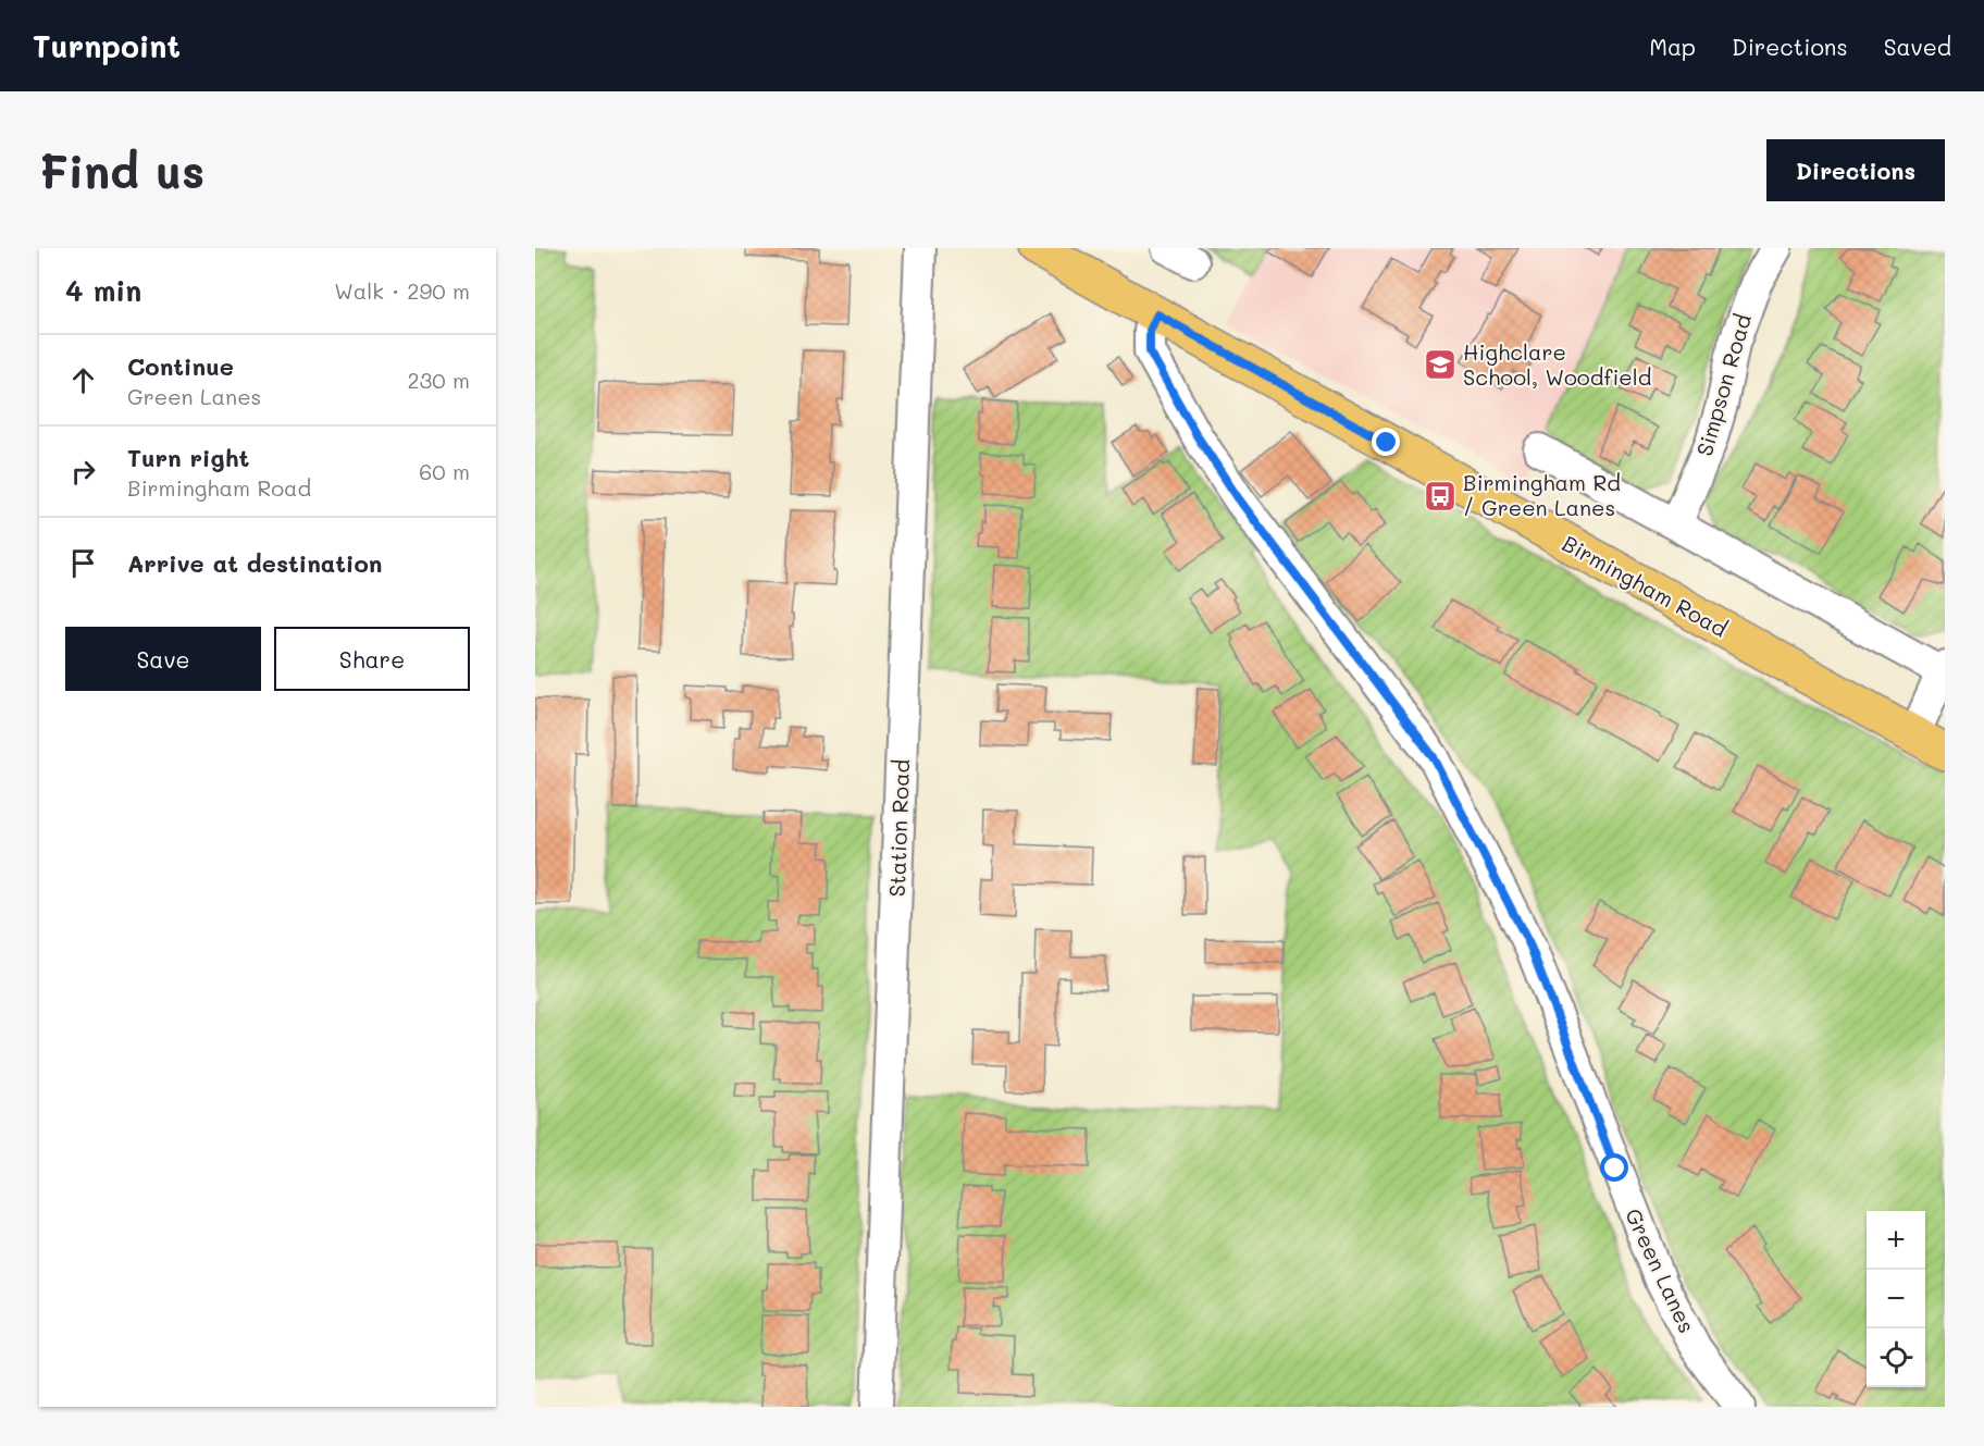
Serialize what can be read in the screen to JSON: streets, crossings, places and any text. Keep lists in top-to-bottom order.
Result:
{
  "streets": {
    "main road": ["Birmingham Road"],
    "street": ["Simpson Road", "Station Road", "Green Lanes"]
  },
  "crossings": [
    ["Birmingham Road", "Green Lanes"]
  ],
  "places": {
    "school or university": ["Highclare School, Woodfield"],
    "bus stop": ["Birmingham Rd / Green Lanes"]
  },
  "page": {
    "header": "Turnpoint",
    "nav": ["Map", "Directions", "Saved"],
    "buttons": [
      "Directions",
      ["Save", "Share"]
    ],
    "title": "Find us",
    "heading": ["4 min", "Walk · 290 m"],
    "list": [
      ["Continue", "Green Lanes", "230 m"],
      ["Turn right", "Birmingham Road", "60 m"],
      "Arrive at destination"
    ],
    "map_buttons": ["+", "−"]
  }
}
